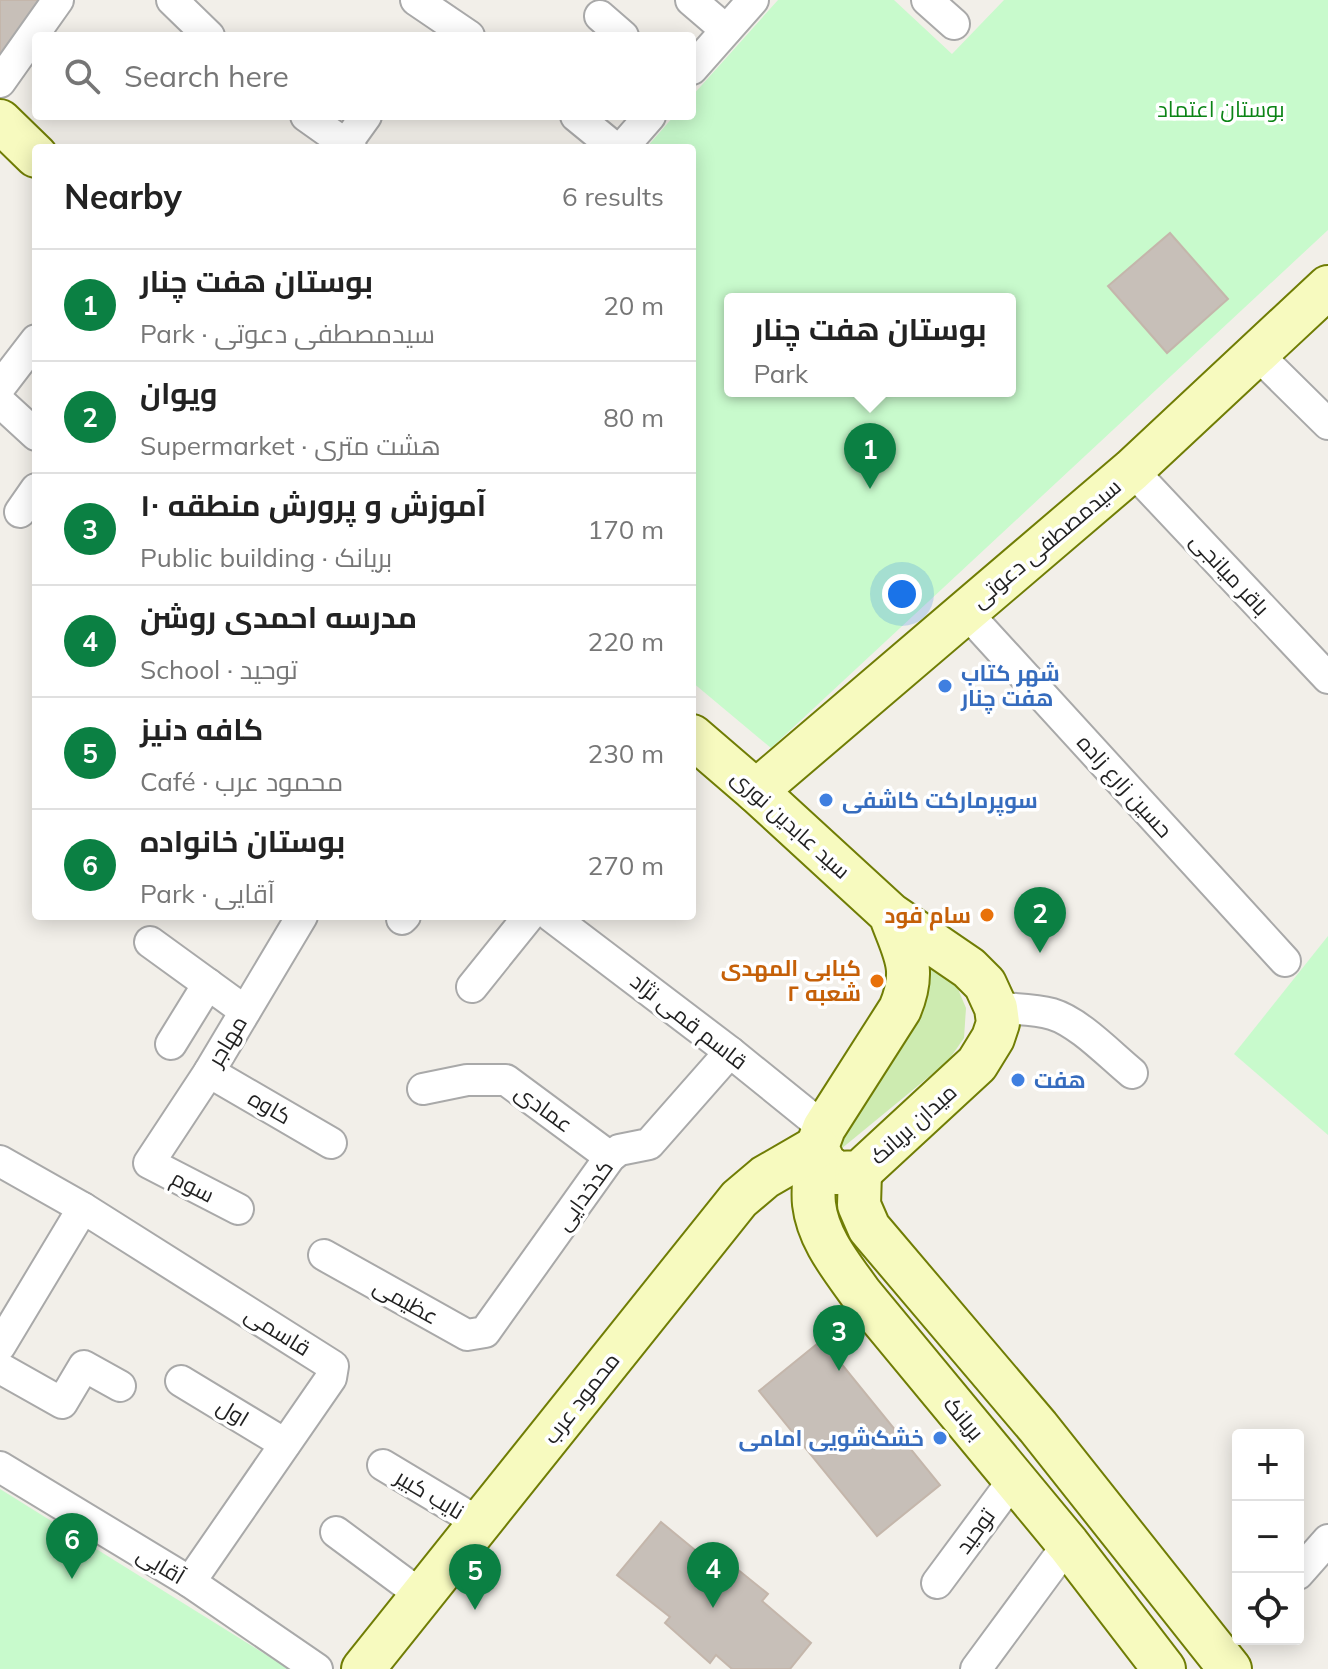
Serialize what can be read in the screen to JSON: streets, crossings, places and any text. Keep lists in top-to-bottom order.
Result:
{
  "streets": {
    "main road": [
      "سیدمصطفی دعوتی",
      "سید عابدین نوری",
      "میدان بریانک",
      "محمود عرب",
      "بریانک"
    ],
    "street": [
      "باقر میانجی",
      "حسین زارع زاده",
      "قاسم قمی نژاد",
      "مهاجر",
      "کاوه",
      "عمادی",
      "سوم",
      "کدخدایی",
      "عظیمی",
      "قاسمی",
      "اول",
      "نایب کبیر",
      "توحید",
      "آقایی"
    ]
  },
  "crossings": [
    ["سیدمصطفی دعوتی", "باقر میانجی"],
    ["سیدمصطفی دعوتی", "حسین زارع زاده"],
    ["سیدمصطفی دعوتی", "سید عابدین نوری"],
    ["قاسم قمی نژاد", "میدان بریانک"],
    ["قاسم قمی نژاد", "کدخدایی"],
    ["قاسم قمی نژاد", "محمود عرب"],
    ["قاسم قمی نژاد", "بریانک"],
    ["مهاجر", "کاوه"],
    ["مهاجر", "سوم"],
    ["عمادی", "کدخدایی"],
    ["میدان بریانک", "محمود عرب"],
    ["میدان بریانک", "بریانک"],
    ["کدخدایی", "عظیمی"],
    ["قاسمی", "اول"],
    ["قاسمی", "آقایی"],
    ["محمود عرب", "بریانک"],
    ["محمود عرب", "نایب کبیر"],
    ["بریانک", "توحید"]
  ],
  "parks": ["بوستان اعتماد"],
  "places": [
    "شهر کتاب هفت چنار",
    "سوپرمارکت کاشفی",
    "سام فود",
    "کبابی المهدی شعبه ۲",
    "هفت",
    "خشک‌شویی امامی"
  ],
  "page": {
    "search": "Search here",
    "heading": ["Nearby", "6 results"],
    "list": [
      {
        "mark": "1",
        "name": "بوستان هفت چنار",
        "note": "Park · سیدمصطفی دعوتی",
        "value": "20 m"
      },
      {
        "mark": "2",
        "name": "ویوان",
        "note": "Supermarket · هشت متری",
        "value": "80 m"
      },
      {
        "mark": "3",
        "name": "آموزش و پرورش منطقه ۱۰",
        "note": "Public building · بریانک",
        "value": "170 m"
      },
      {
        "mark": "4",
        "name": "مدرسه احمدی روشن",
        "note": "School · توحید",
        "value": "220 m"
      },
      {
        "mark": "5",
        "name": "کافه دنیز",
        "note": "Café · محمود عرب",
        "value": "230 m"
      },
      {
        "mark": "6",
        "name": "بوستان خانواده",
        "note": "Park · آقایی",
        "value": "270 m"
      }
    ],
    "popup": ["بوستان هفت چنار", "Park"],
    "pins": [
      "1",
      "2",
      "3",
      "6",
      "4",
      "5"
    ],
    "map_buttons": ["+", "−"]
  }
}
